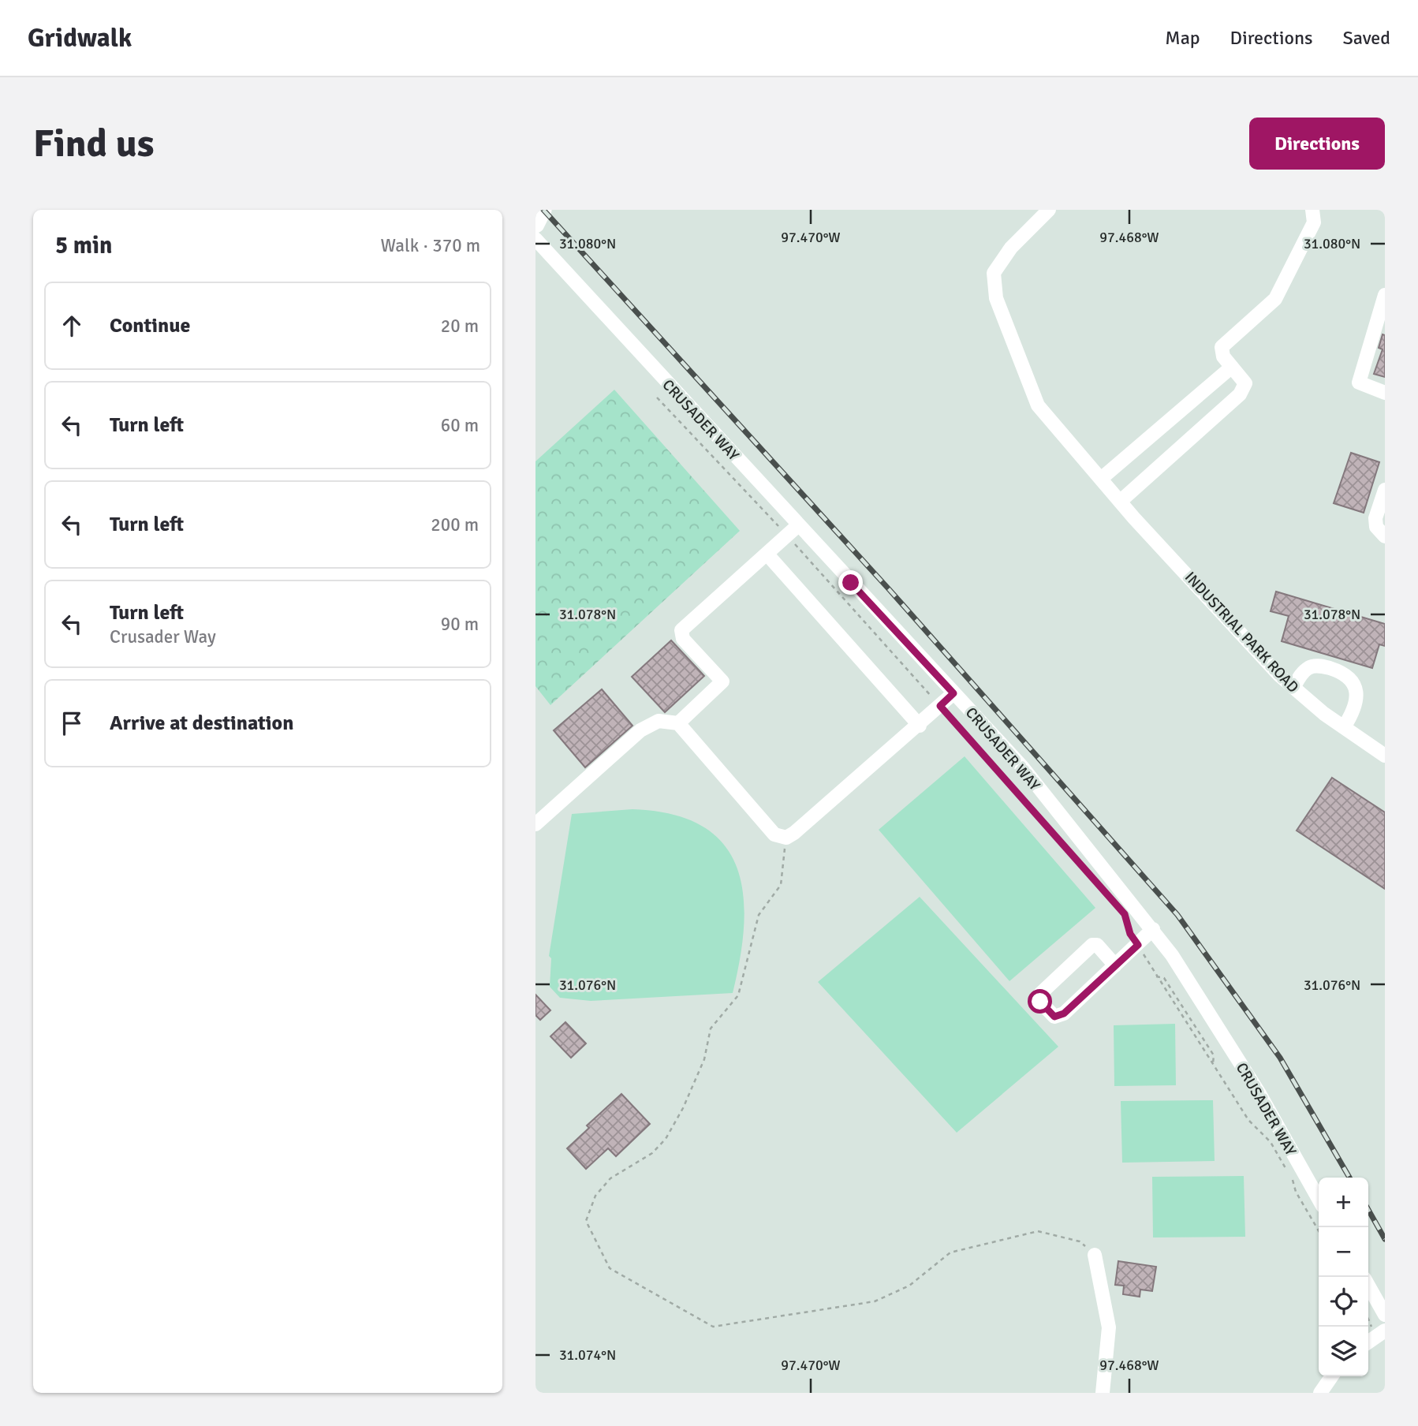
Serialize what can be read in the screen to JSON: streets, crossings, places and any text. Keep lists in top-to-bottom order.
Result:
{
  "streets": {
    "street": ["CRUSADER WAY", "INDUSTRIAL PARK ROAD"]
  },
  "page": {
    "header": "Gridwalk",
    "nav": ["Map", "Directions", "Saved"],
    "buttons": "Directions",
    "title": "Find us",
    "heading": ["5 min", "Walk · 370 m"],
    "list": [
      ["Continue", "20 m"],
      ["Turn left", "60 m"],
      ["Turn left", "200 m"],
      ["Turn left", "Crusader Way", "90 m"],
      "Arrive at destination"
    ],
    "map_buttons": ["+", "−"]
  },
  "coordinates": [
    "97.470°W",
    "97.468°W",
    "31.080°N",
    "31.078°N",
    "31.076°N",
    "31.074°N"
  ]
}
